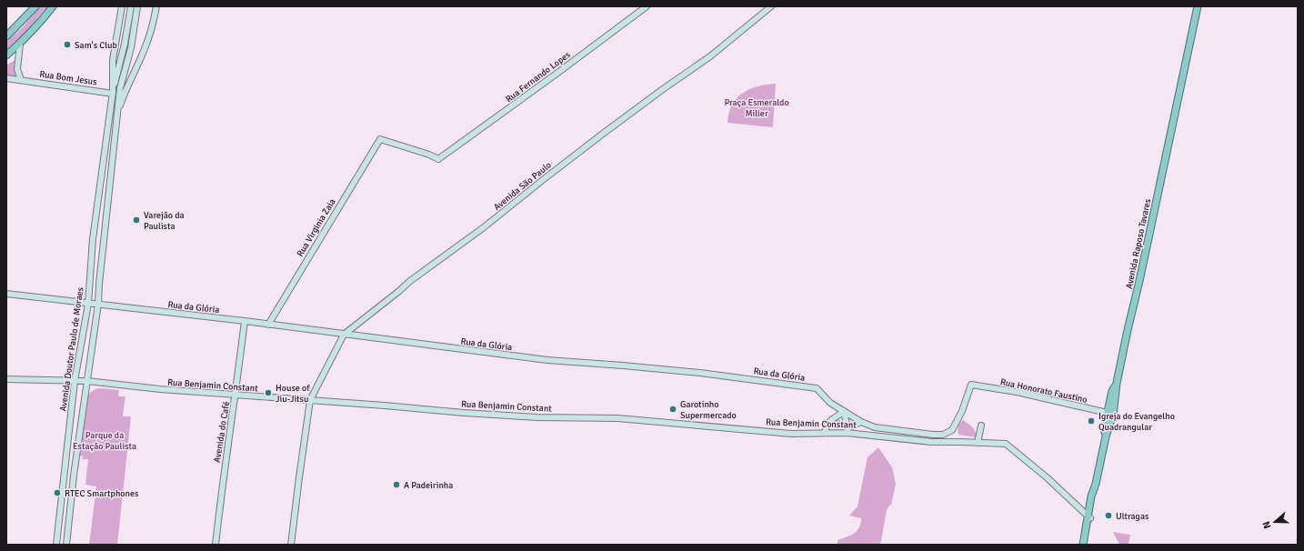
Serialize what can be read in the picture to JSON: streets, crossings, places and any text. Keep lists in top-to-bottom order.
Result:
{
  "streets": {
    "main road": [
      "Rua Fernando Lopes",
      "Rua Bom Jesus",
      "Avenida São Paulo",
      "Rua Virginia Zaia",
      "Avenida Raposo Tavares",
      "Rua da Glória",
      "Avenida Doutor Paulo de Moraes",
      "Rua Benjamin Constant",
      "Rua Honorato Faustino",
      "Avenida do Café"
    ]
  },
  "crossings": [
    ["Rua Fernando Lopes", "Rua Virginia Zaia"],
    ["Rua Bom Jesus", "Avenida Doutor Paulo de Moraes"],
    ["Avenida São Paulo", "Rua da Glória"],
    ["Avenida São Paulo", "Rua Benjamin Constant"],
    ["Rua Virginia Zaia", "Rua da Glória"],
    ["Avenida Raposo Tavares", "Rua Benjamin Constant"],
    ["Avenida Raposo Tavares", "Rua Honorato Faustino"],
    ["Rua da Glória", "Avenida Doutor Paulo de Moraes"],
    ["Rua da Glória", "Rua Benjamin Constant"],
    ["Rua da Glória", "Avenida do Café"],
    ["Avenida Doutor Paulo de Moraes", "Rua Benjamin Constant"],
    ["Rua Benjamin Constant", "Rua Honorato Faustino"],
    ["Rua Benjamin Constant", "Avenida do Café"]
  ],
  "parks": ["Praça Esmeraldo Miller", "Parque da Estação Paulista"],
  "places": [
    "Sam's Club",
    "Varejão da Paulista",
    "House of Jiu-Jitsu",
    "Garotinho Supermercado",
    "Igreja do Evangelho Quadrangular",
    "A Padeirinha",
    "RTEC Smartphones",
    "Ultragas"
  ],
  "north": "left"
}
